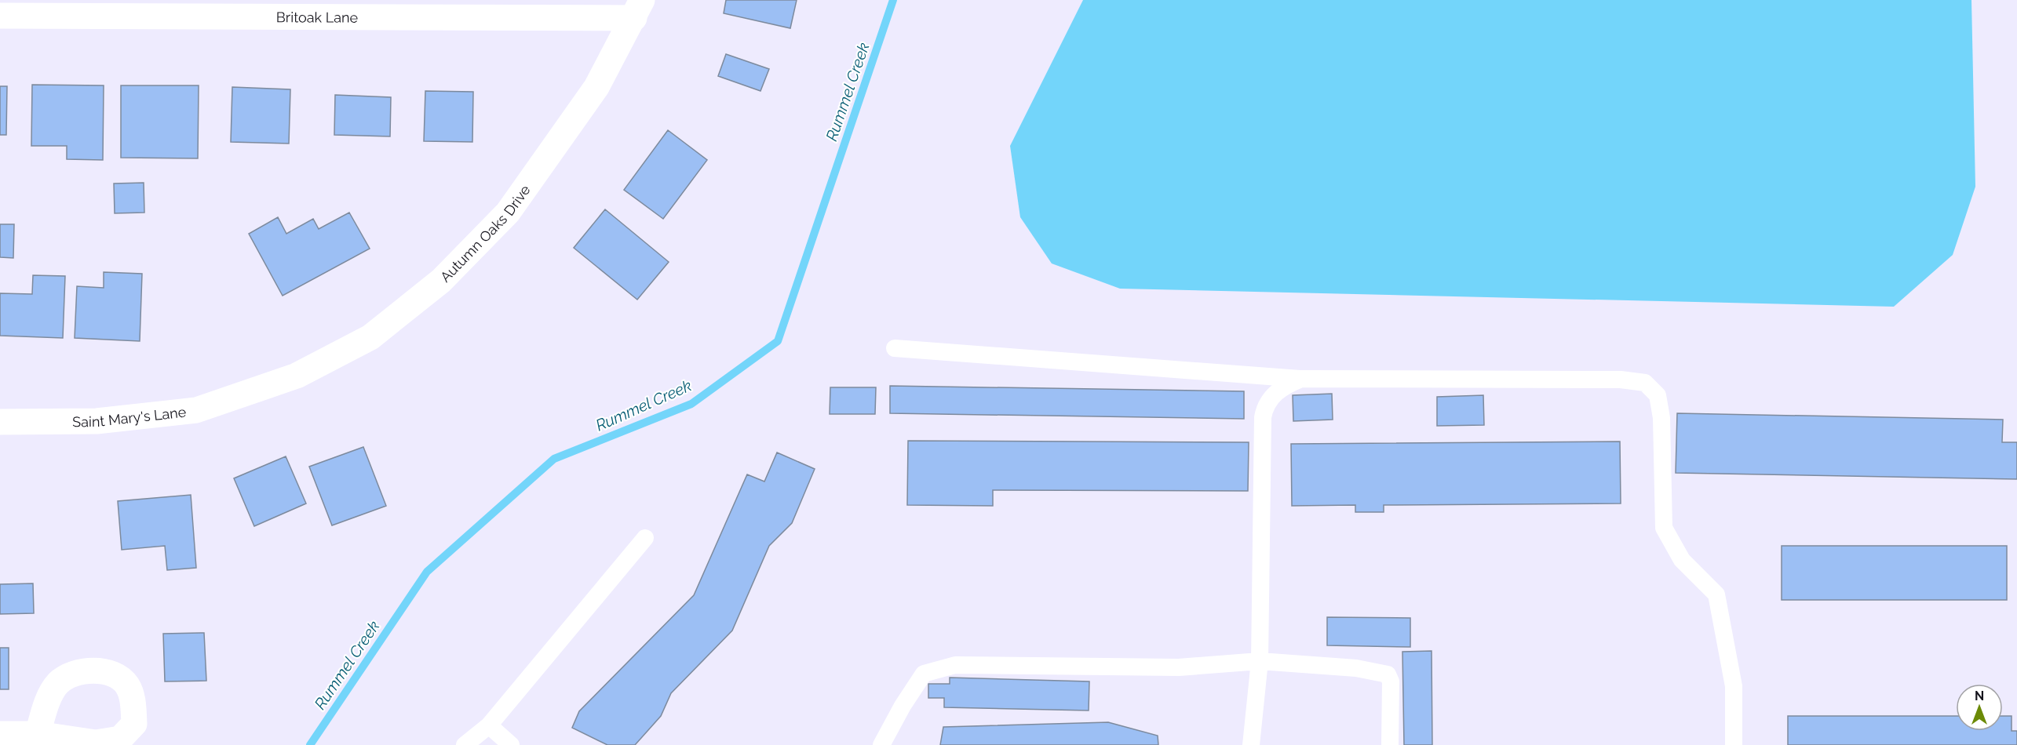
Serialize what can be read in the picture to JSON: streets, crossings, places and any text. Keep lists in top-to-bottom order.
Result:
{
  "streets": {
    "street": ["Britoak Lane", "Autumn Oaks Drive", "Saint Mary's Lane"]
  },
  "crossings": [
    ["Britoak Lane", "Autumn Oaks Drive"],
    ["Autumn Oaks Drive", "Saint Mary's Lane"]
  ],
  "water": ["Rummel Creek"],
  "north": "top"
}
